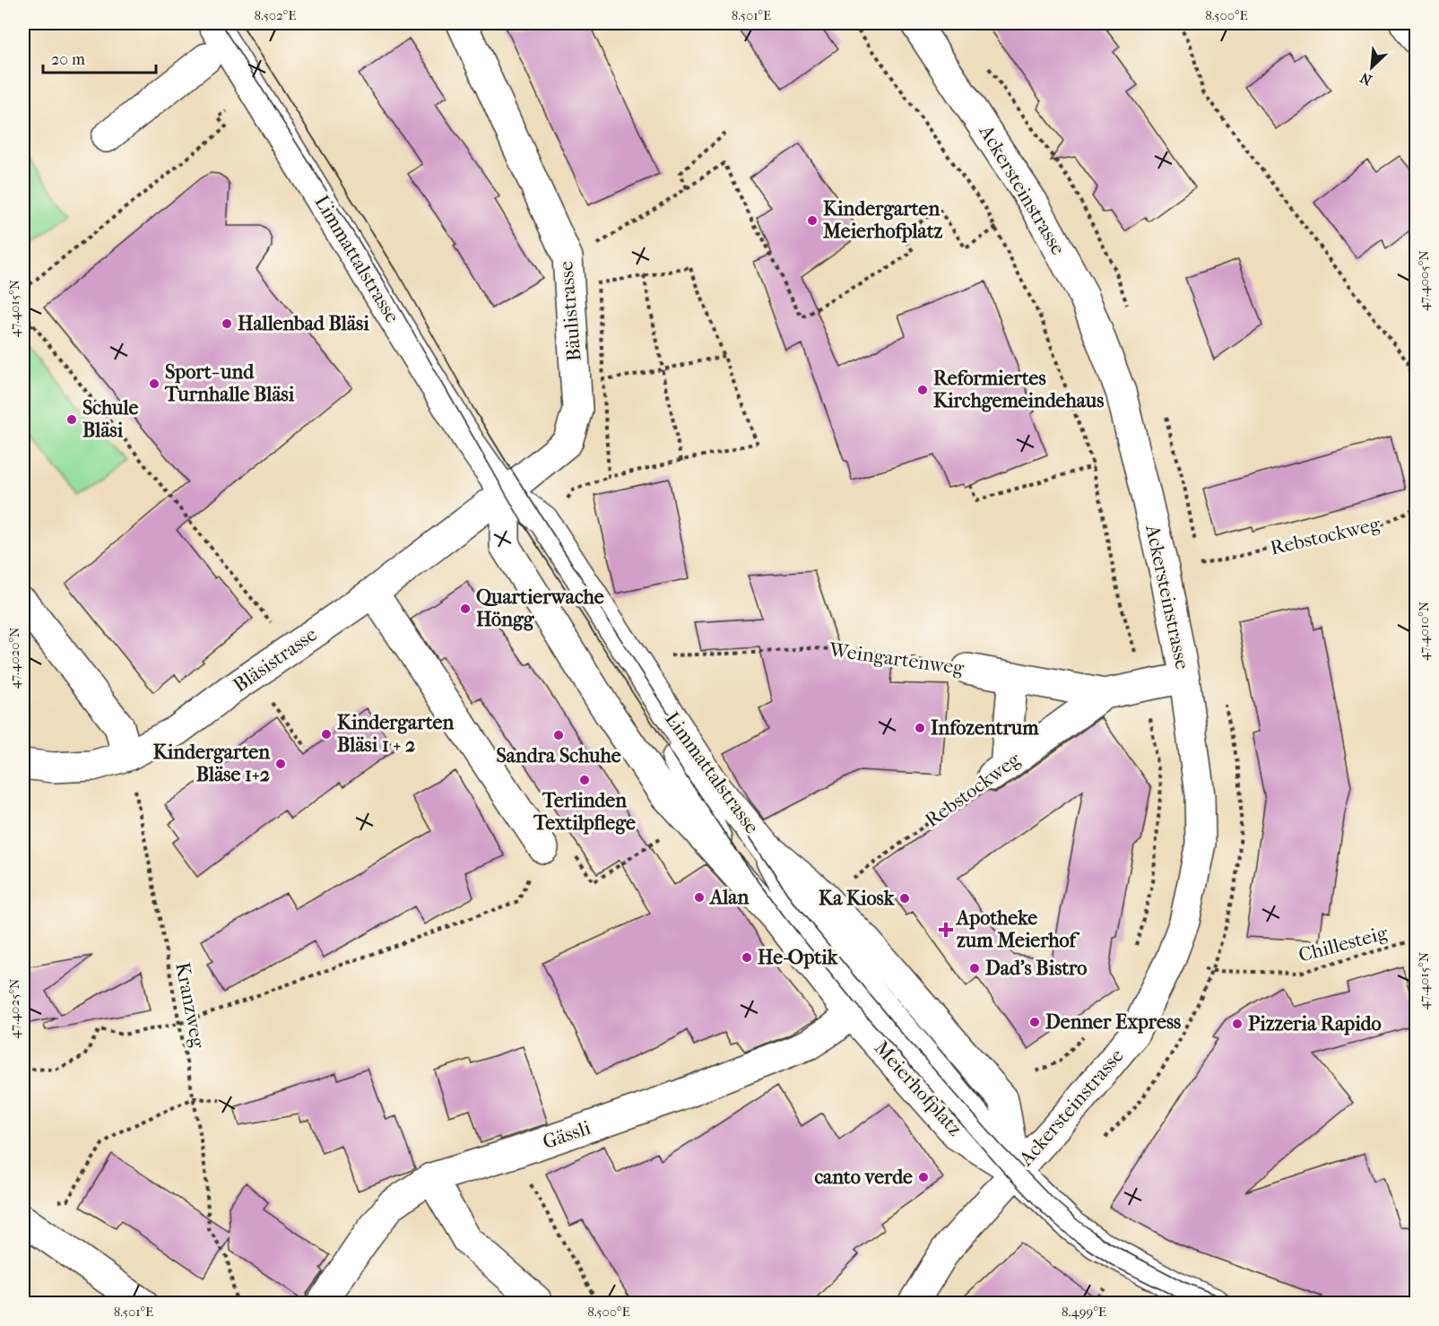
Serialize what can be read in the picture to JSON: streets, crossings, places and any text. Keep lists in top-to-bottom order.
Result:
{
  "streets": {
    "street": [
      "Ackersteinstrasse",
      "Limmattalstrasse",
      "Bäulistrasse",
      "Rebstockweg",
      "Weingartenweg",
      "Bläsistrasse",
      "Meierhofplatz",
      "Gässli"
    ],
    "path": ["Chillesteig", "Kranzweg"]
  },
  "crossings": [
    ["Ackersteinstrasse", "Rebstockweg"],
    ["Ackersteinstrasse", "Meierhofplatz"],
    ["Limmattalstrasse", "Bäulistrasse"],
    ["Limmattalstrasse", "Bläsistrasse"],
    ["Limmattalstrasse", "Meierhofplatz"],
    ["Bäulistrasse", "Bläsistrasse"],
    ["Rebstockweg", "Weingartenweg"],
    ["Bläsistrasse", "Kranzweg"],
    ["Meierhofplatz", "Gässli"]
  ],
  "places": {
    "other": [
      "Kindergarten Meierhofplatz",
      "Hallenbad Bläsi",
      "Sport- und Turnhalle Bläsi",
      "Reformiertes Kirchgemeindehaus",
      "Schule Bläsi",
      "Quartierwache Höngg",
      "Infozentrum",
      "Kindergarten Bläsi 1 + 2",
      "Sandra Schuhe",
      "Kindergarten Bläse 1+2",
      "Terlinden Textilpflege",
      "Alan",
      "Ka Kiosk",
      "He-Optik",
      "Dad's Bistro",
      "Denner Express",
      "Pizzeria Rapido",
      "canto verde"
    ],
    "health": ["Apotheke zum Meierhof"]
  },
  "scale_bar": "20 m",
  "north": "bottom left",
  "coordinates": [
    "8.502°E",
    "8.501°E",
    "8.500°E",
    "47.4005°N",
    "47.4015°N",
    "47.4010°N",
    "47.4020°N",
    "47.4025°N",
    "8.499°E"
  ]
}
